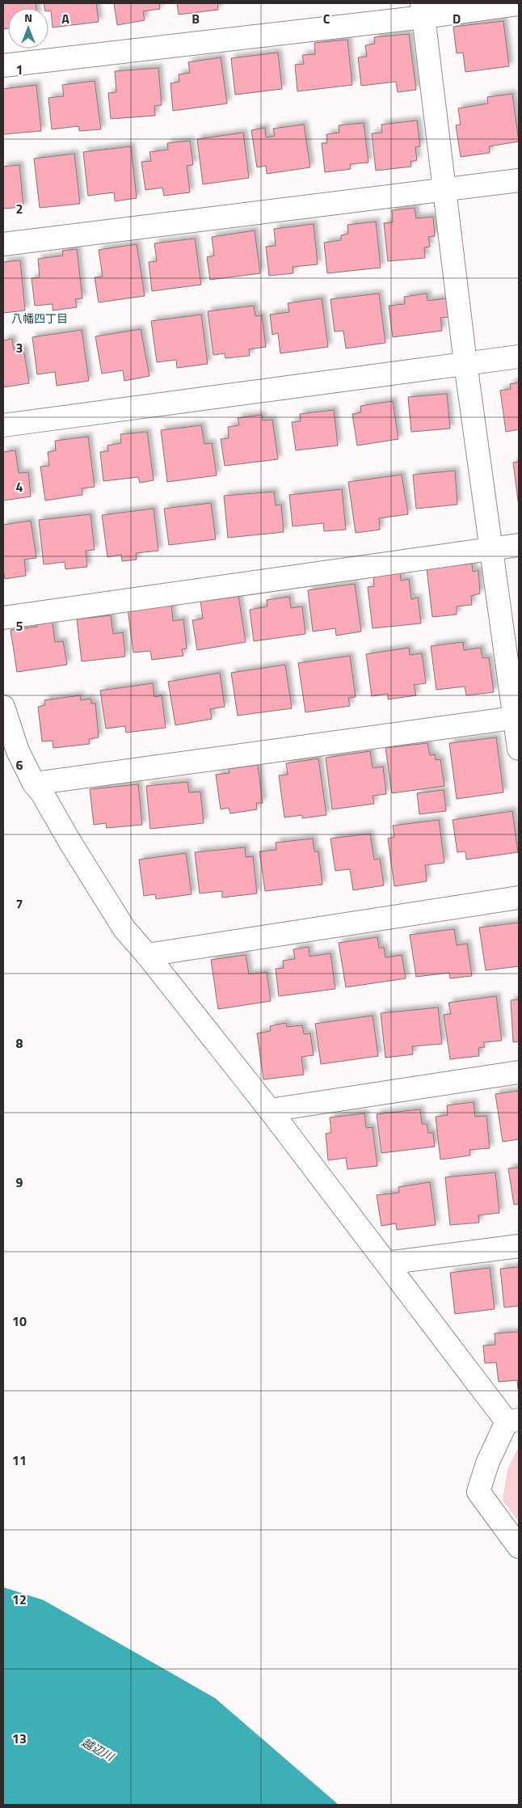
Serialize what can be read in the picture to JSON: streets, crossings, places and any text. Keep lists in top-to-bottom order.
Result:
{
  "districts": ["八幡四丁目"],
  "water": ["越辺川"],
  "north": "top",
  "grid": {
    "columns": [
      "A",
      "B",
      "C",
      "D"
    ],
    "rows": [
      "1",
      "2",
      "3",
      "4",
      "5",
      "6",
      "7",
      "8",
      "9",
      "10",
      "11",
      "12",
      "13"
    ]
  }
}
